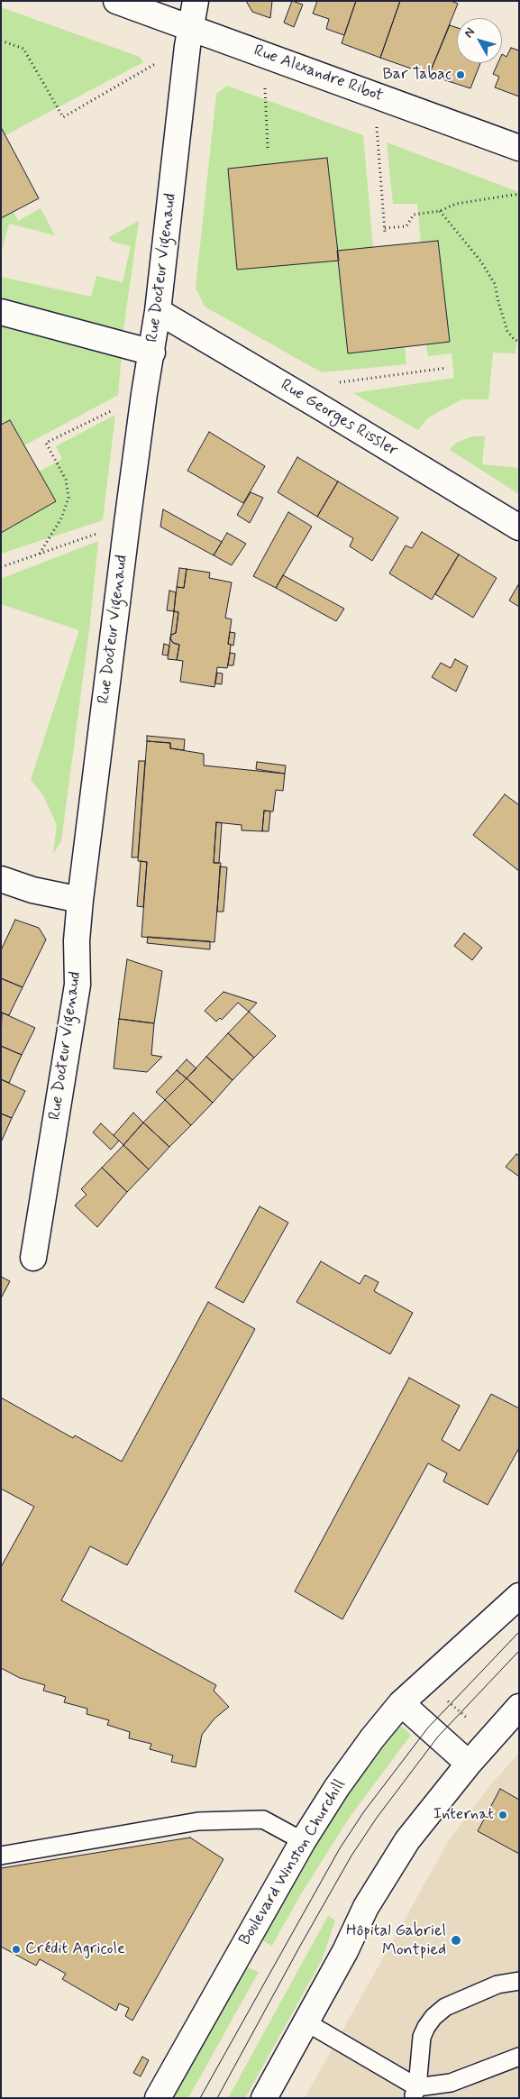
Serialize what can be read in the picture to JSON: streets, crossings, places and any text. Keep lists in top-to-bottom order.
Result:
{
  "streets": {
    "street": [
      "Rue Alexandre Ribot",
      "Rue Docteur Vigenaud",
      "Rue Georges Rissler",
      "Boulevard Winston Churchill"
    ]
  },
  "crossings": [
    ["Rue Alexandre Ribot", "Rue Docteur Vigenaud"],
    ["Rue Docteur Vigenaud", "Rue Georges Rissler"]
  ],
  "places": [
    "Bar Tabac",
    "Internat",
    "Hôpital Gabriel Montpied",
    "Crédit Agricole"
  ],
  "north": "top left"
}
